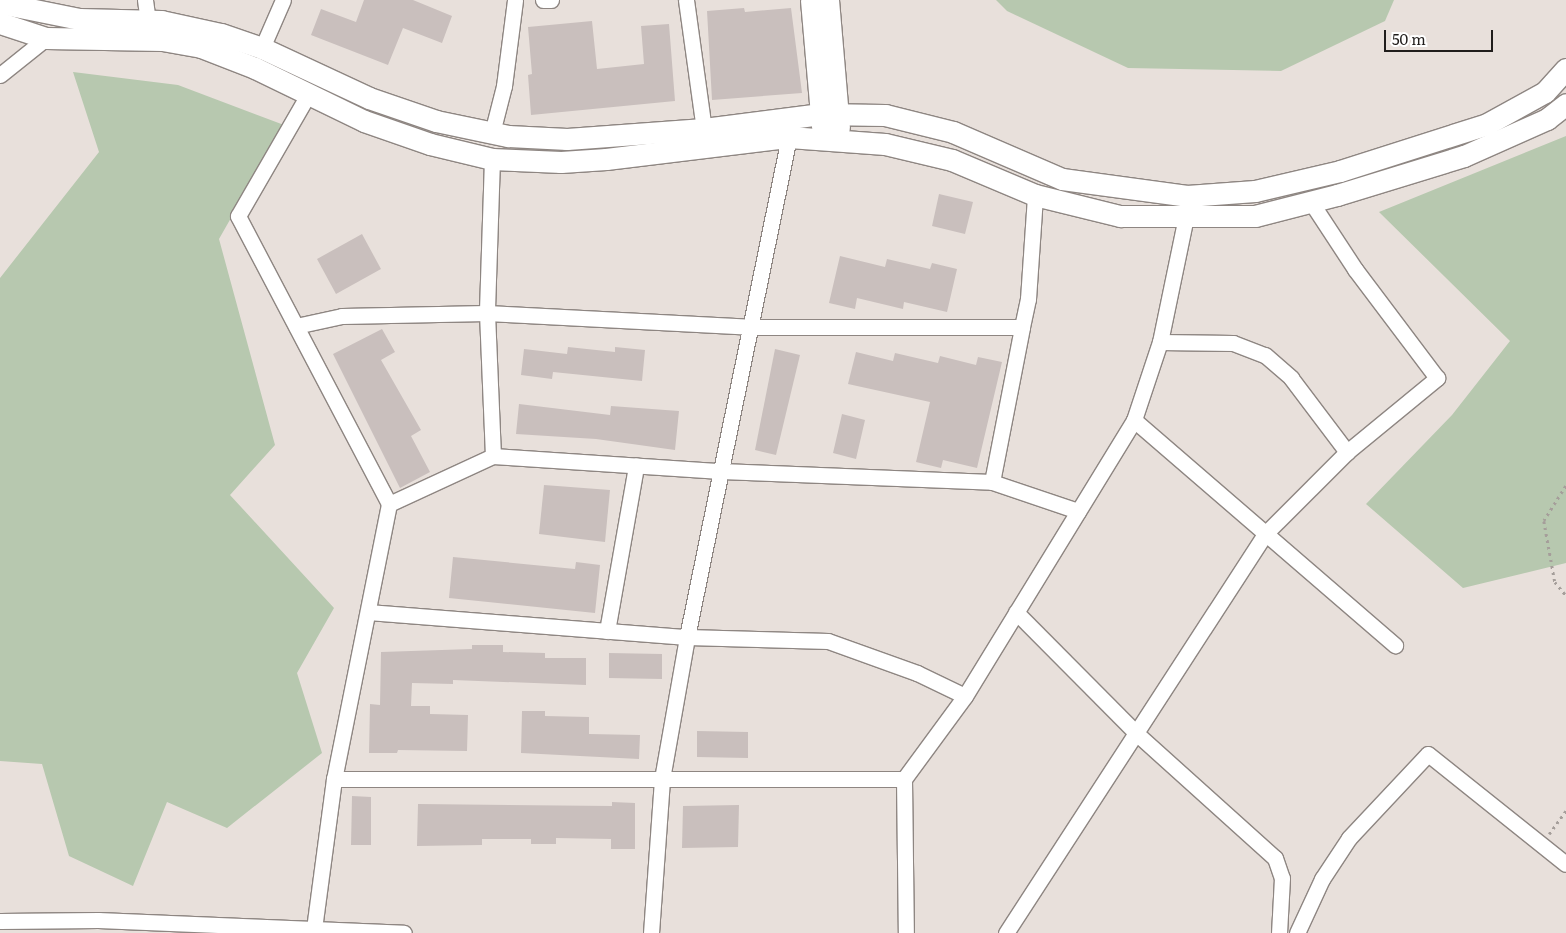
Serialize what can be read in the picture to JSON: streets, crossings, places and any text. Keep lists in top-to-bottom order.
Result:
{
  "scale_bar": "50 m"
}
